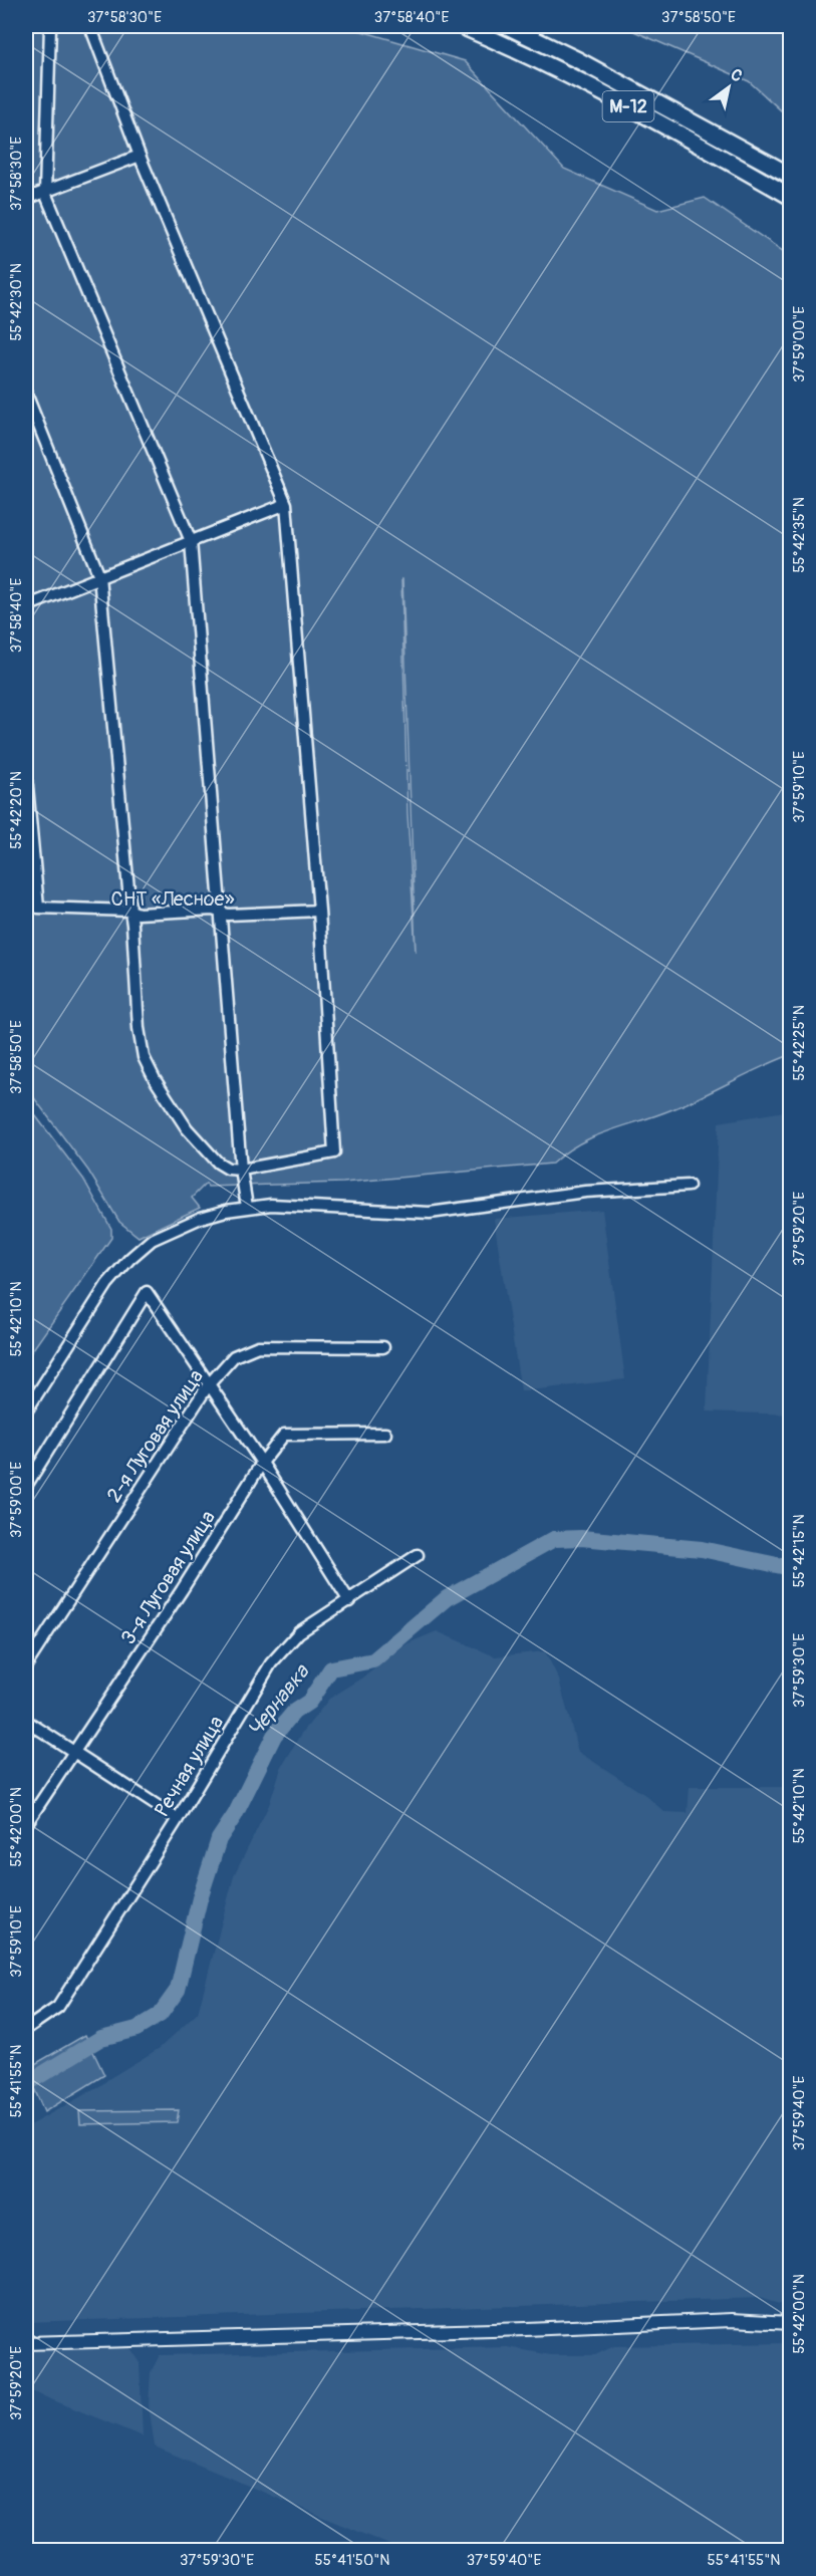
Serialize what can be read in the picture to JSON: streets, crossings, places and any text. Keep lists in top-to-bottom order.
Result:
{
  "streets": {
    "highway": ["М-12"],
    "street": ["2-я Луговая улица", "3-я Луговая улица", "Речная улица"]
  },
  "water": ["Чернавка"],
  "parks": ["СНТ «Лесное»"],
  "north": "top right",
  "coordinates": [
    "37°58'30\"E",
    "37°58'40\"E",
    "37°58'50\"E",
    "55°42'30\"N",
    "37°59'00\"E",
    "55°42'35\"N",
    "37°59'10\"E",
    "55°42'20\"N",
    "55°42'25\"N",
    "37°59'20\"E",
    "55°42'10\"N",
    "55°42'15\"N",
    "37°59'30\"E",
    "55°42'00\"N",
    "55°41'55\"N",
    "37°59'40\"E",
    "55°41'50\"N"
  ]
}
